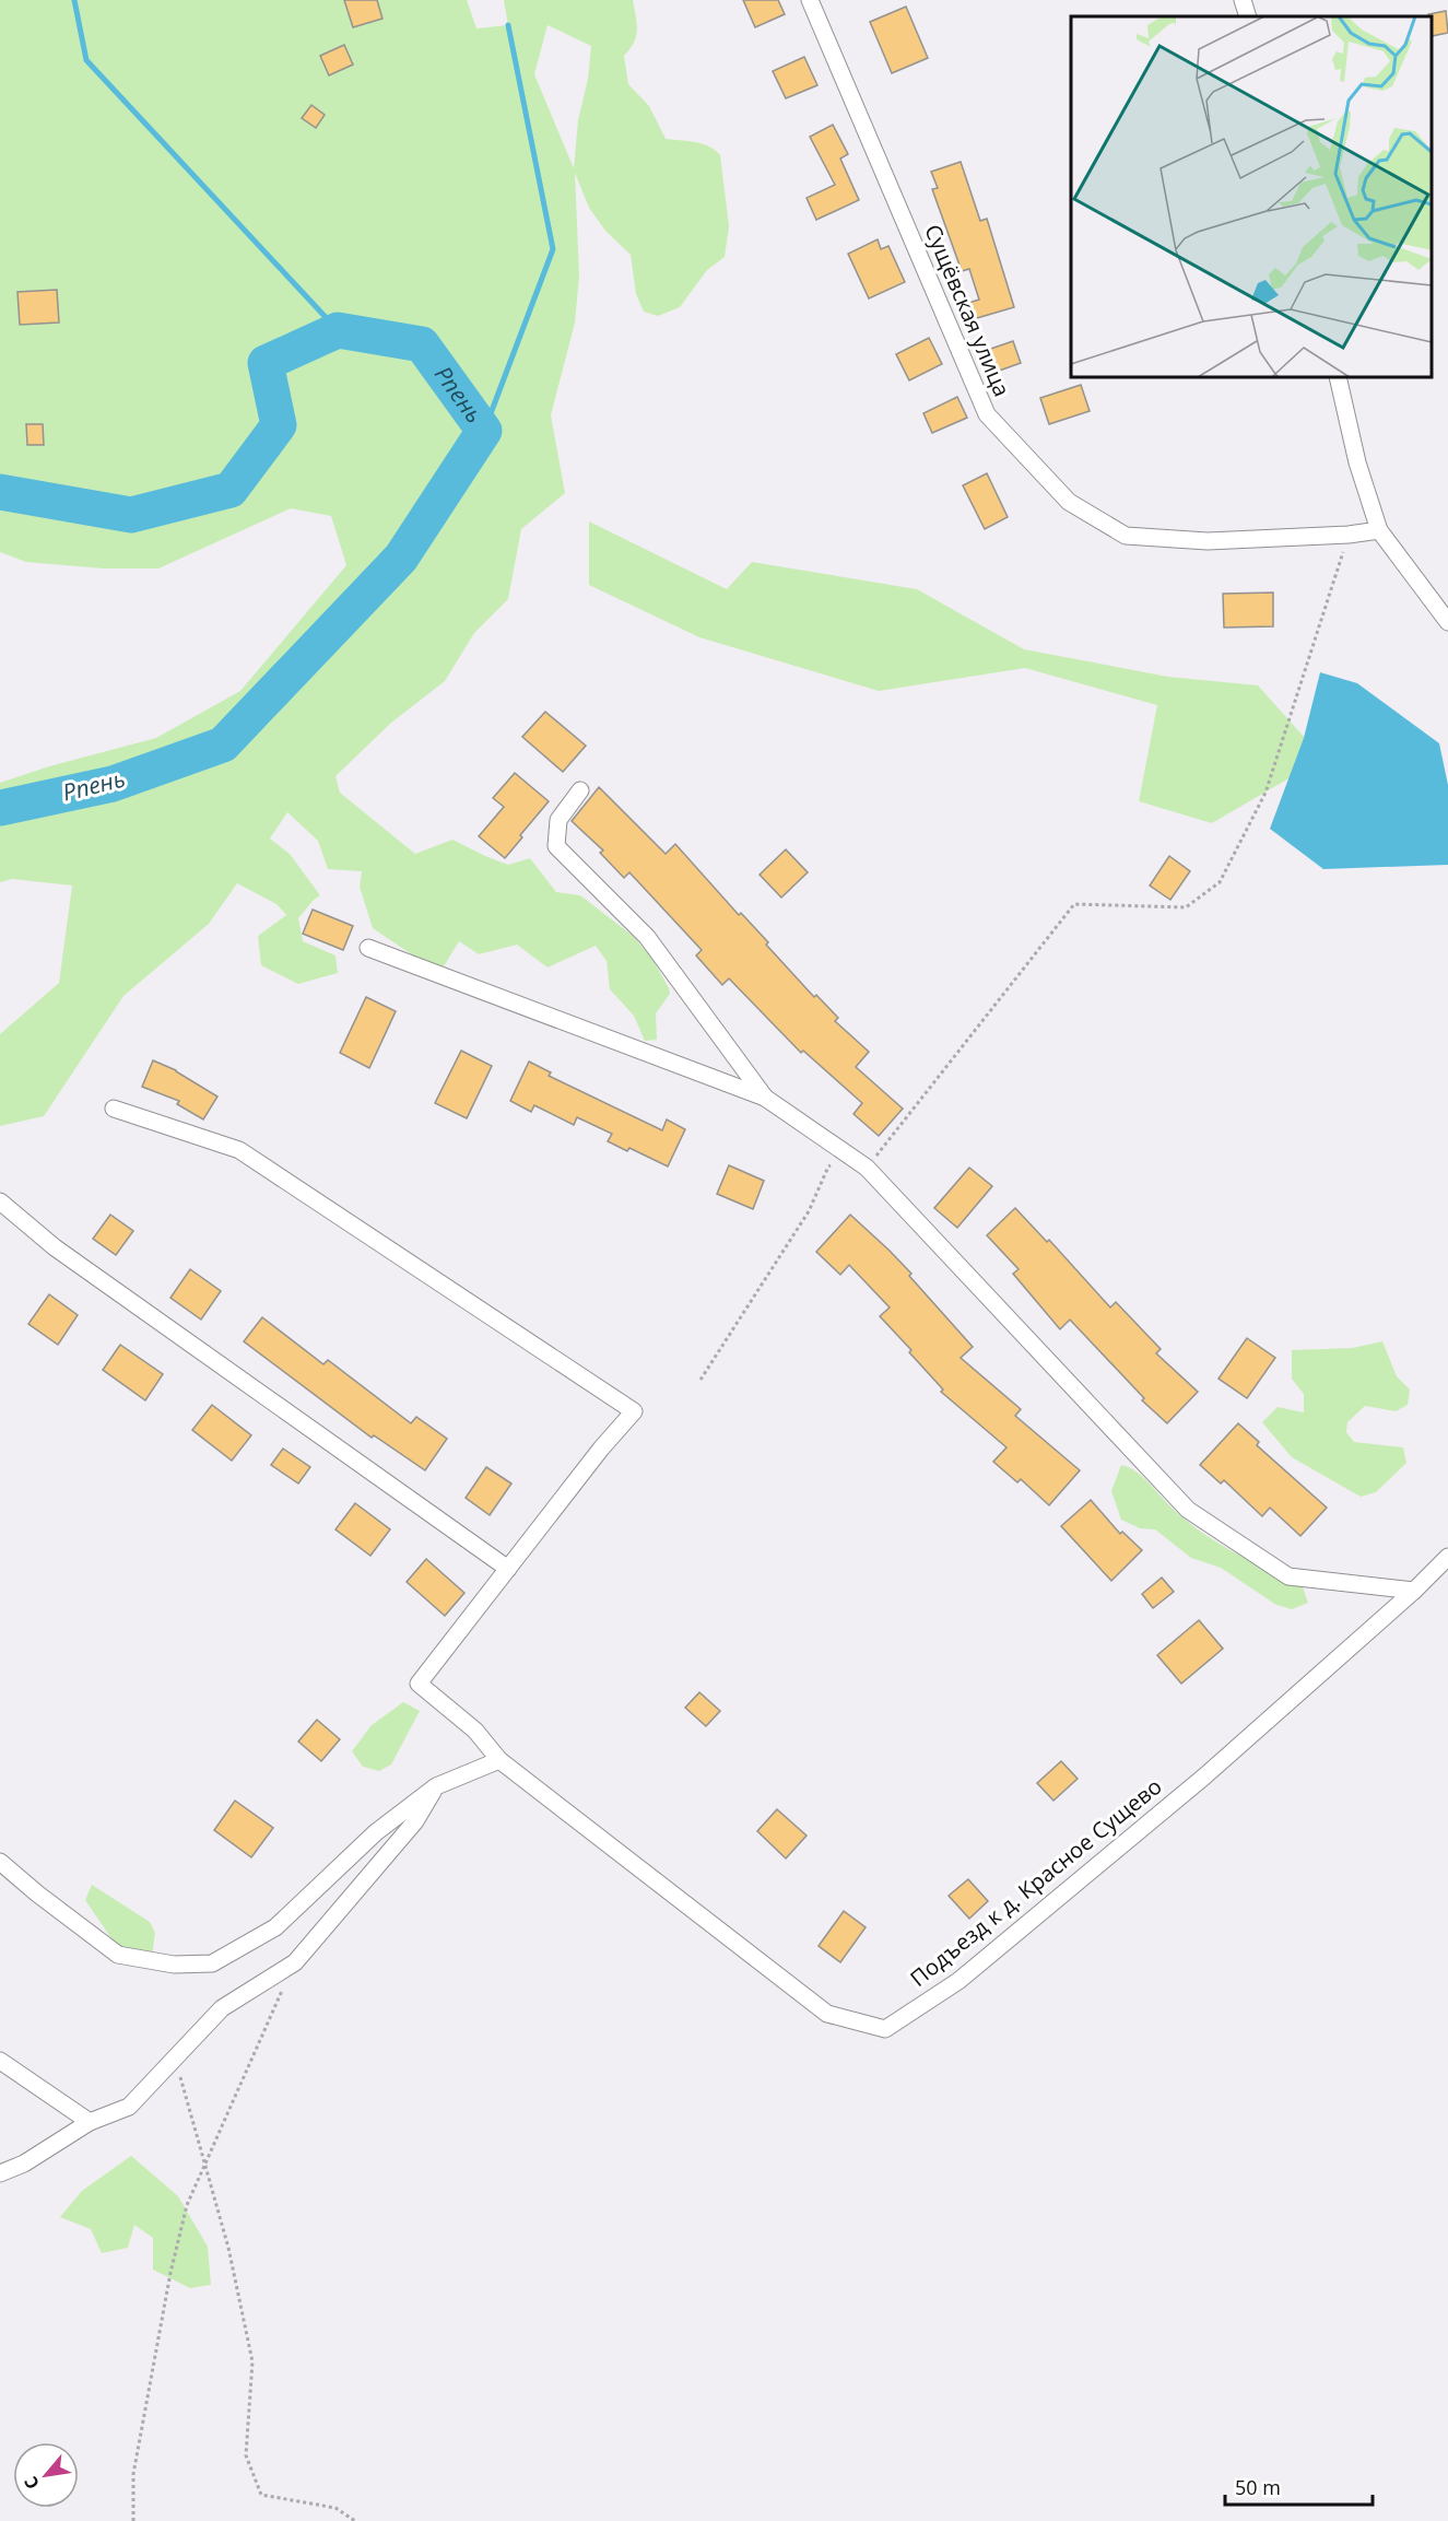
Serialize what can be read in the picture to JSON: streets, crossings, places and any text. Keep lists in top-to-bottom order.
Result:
{
  "streets": {
    "street": ["Сущёвская улица", "Подъезд к д. Красное Сущево"]
  },
  "water": ["Рпень"],
  "scale_bar": "50 m",
  "north": "bottom left"
}
